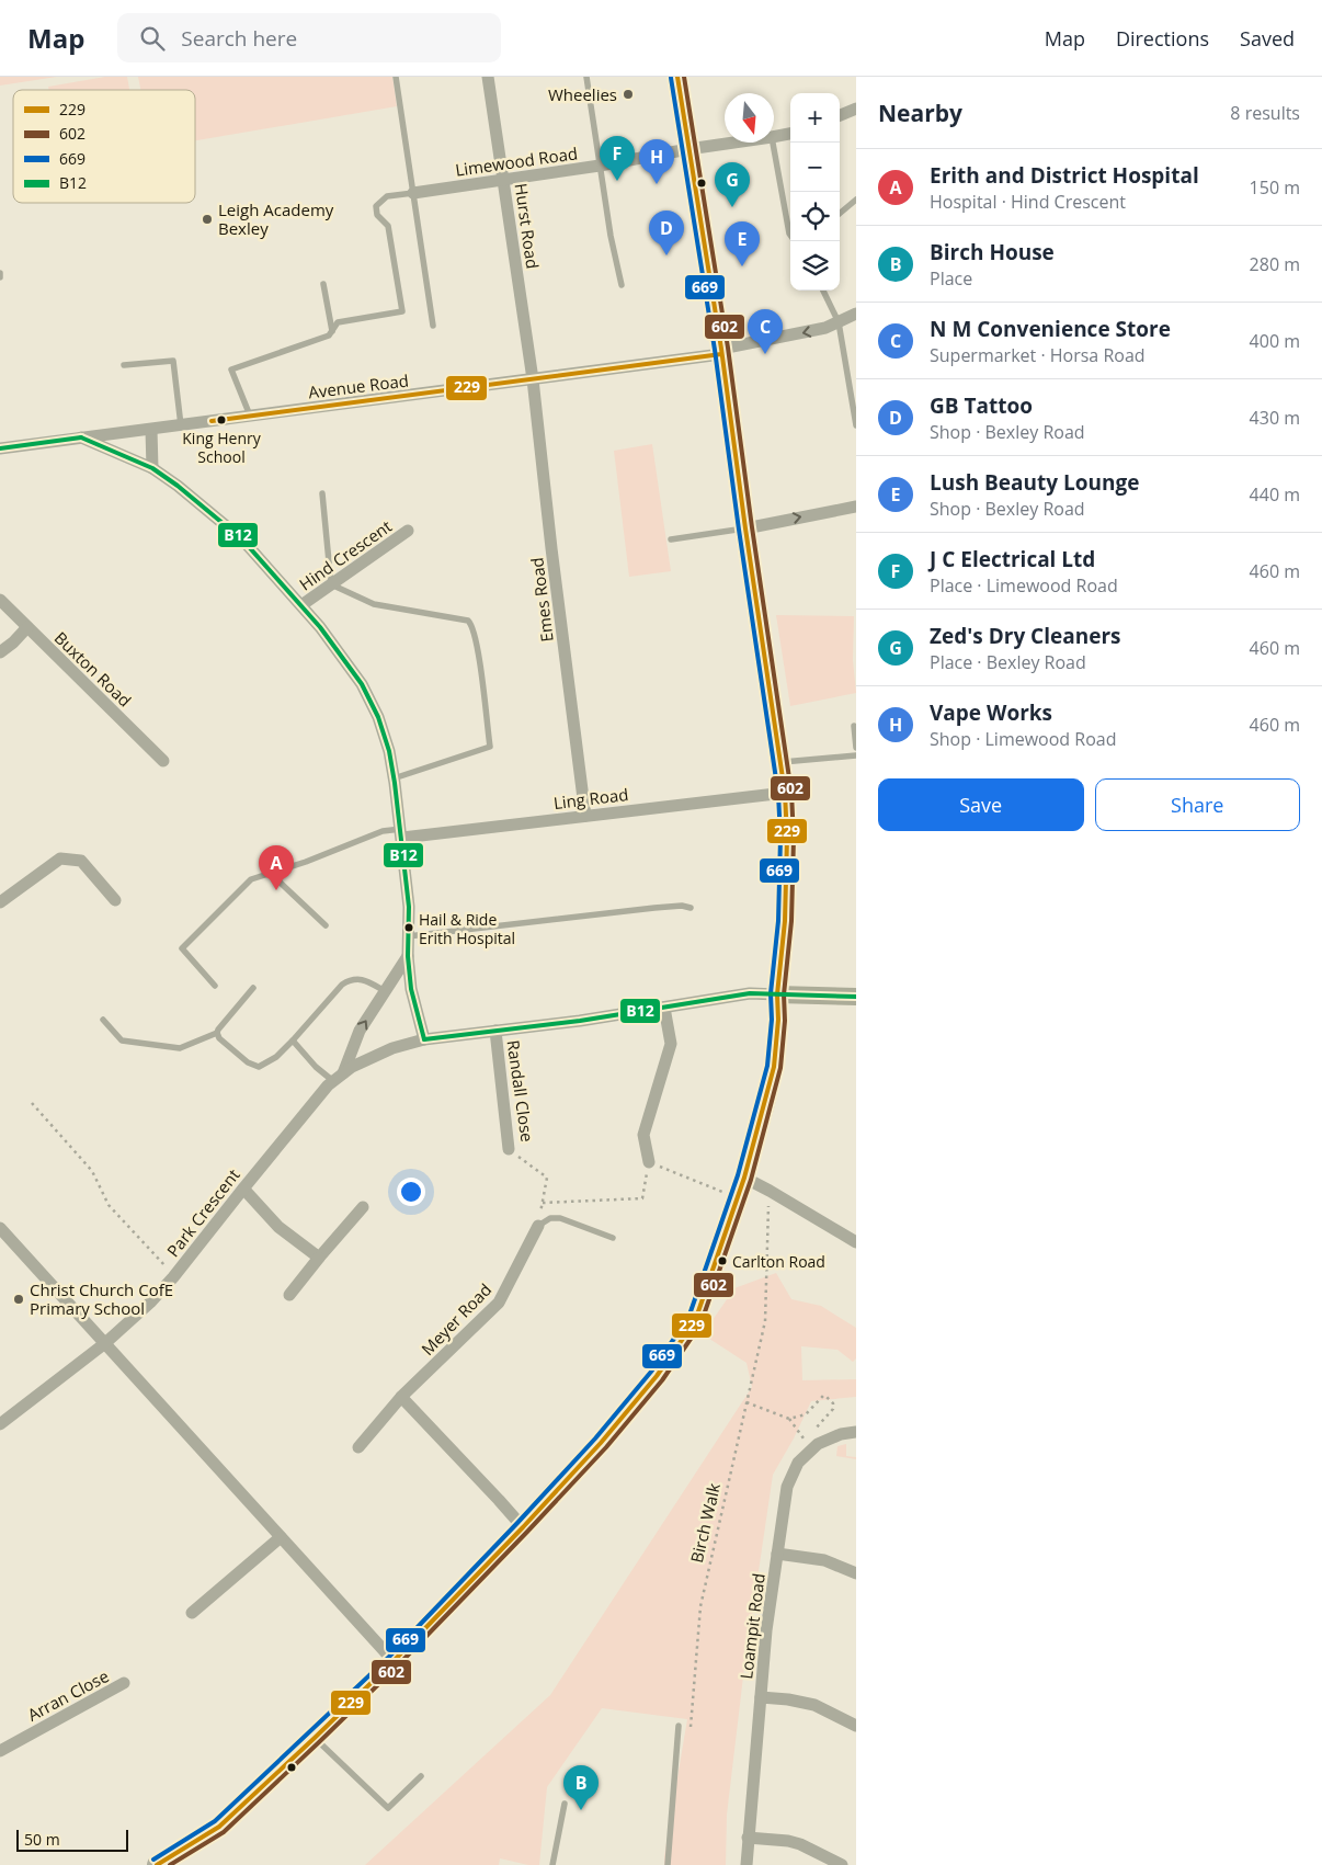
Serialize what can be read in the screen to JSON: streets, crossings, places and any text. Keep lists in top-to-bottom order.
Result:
{
  "streets": {
    "street": [
      "Limewood Road",
      "Hurst Road",
      "Avenue Road",
      "Hind Crescent",
      "Emes Road",
      "Buxton Road",
      "Ling Road",
      "Randall Close",
      "Park Crescent",
      "Meyer Road",
      "Loampit Road",
      "Arran Close"
    ],
    "path": ["Birch Walk"]
  },
  "crossings": [
    ["Limewood Road", "Hurst Road"],
    ["Hurst Road", "Avenue Road"],
    ["Hurst Road", "Emes Road"],
    ["Avenue Road", "Hind Crescent"],
    ["Avenue Road", "Emes Road"],
    ["Hind Crescent", "Ling Road"],
    ["Hind Crescent", "Park Crescent"],
    ["Emes Road", "Ling Road"],
    ["Randall Close", "Park Crescent"]
  ],
  "places": [
    "Wheelies",
    "Leigh Academy Bexley",
    "King Henry School",
    "Hail & Ride Erith Hospital",
    "Carlton Road",
    "Christ Church CofE Primary School"
  ],
  "lines": [
    "transit line 229",
    "transit line 602",
    "transit line 669",
    "transit line B12"
  ],
  "legend": [
    "229",
    "602",
    "669",
    "B12"
  ],
  "scale_bar": "50 m",
  "north": "bottom",
  "page": {
    "header": "Map",
    "search": "Search here",
    "nav": ["Map", "Directions", "Saved"],
    "heading": ["Nearby", "8 results"],
    "map_buttons": ["+", "−"],
    "pins": [
      "F",
      "H",
      "G",
      "D",
      "E",
      "C",
      "A",
      "B"
    ],
    "list": [
      {
        "mark": "A",
        "name": "Erith and District Hospital",
        "note": "Hospital · Hind Crescent",
        "value": "150 m"
      },
      {
        "mark": "B",
        "name": "Birch House",
        "note": "Place",
        "value": "280 m"
      },
      {
        "mark": "C",
        "name": "N M Convenience Store",
        "note": "Supermarket · Horsa Road",
        "value": "400 m"
      },
      {
        "mark": "D",
        "name": "GB Tattoo",
        "note": "Shop · Bexley Road",
        "value": "430 m"
      },
      {
        "mark": "E",
        "name": "Lush Beauty Lounge",
        "note": "Shop · Bexley Road",
        "value": "440 m"
      },
      {
        "mark": "F",
        "name": "J C Electrical Ltd",
        "note": "Place · Limewood Road",
        "value": "460 m"
      },
      {
        "mark": "G",
        "name": "Zed's Dry Cleaners",
        "note": "Place · Bexley Road",
        "value": "460 m"
      },
      {
        "mark": "H",
        "name": "Vape Works",
        "note": "Shop · Limewood Road",
        "value": "460 m"
      }
    ],
    "buttons": ["Save", "Share"],
    "scale": "50 m"
  }
}
